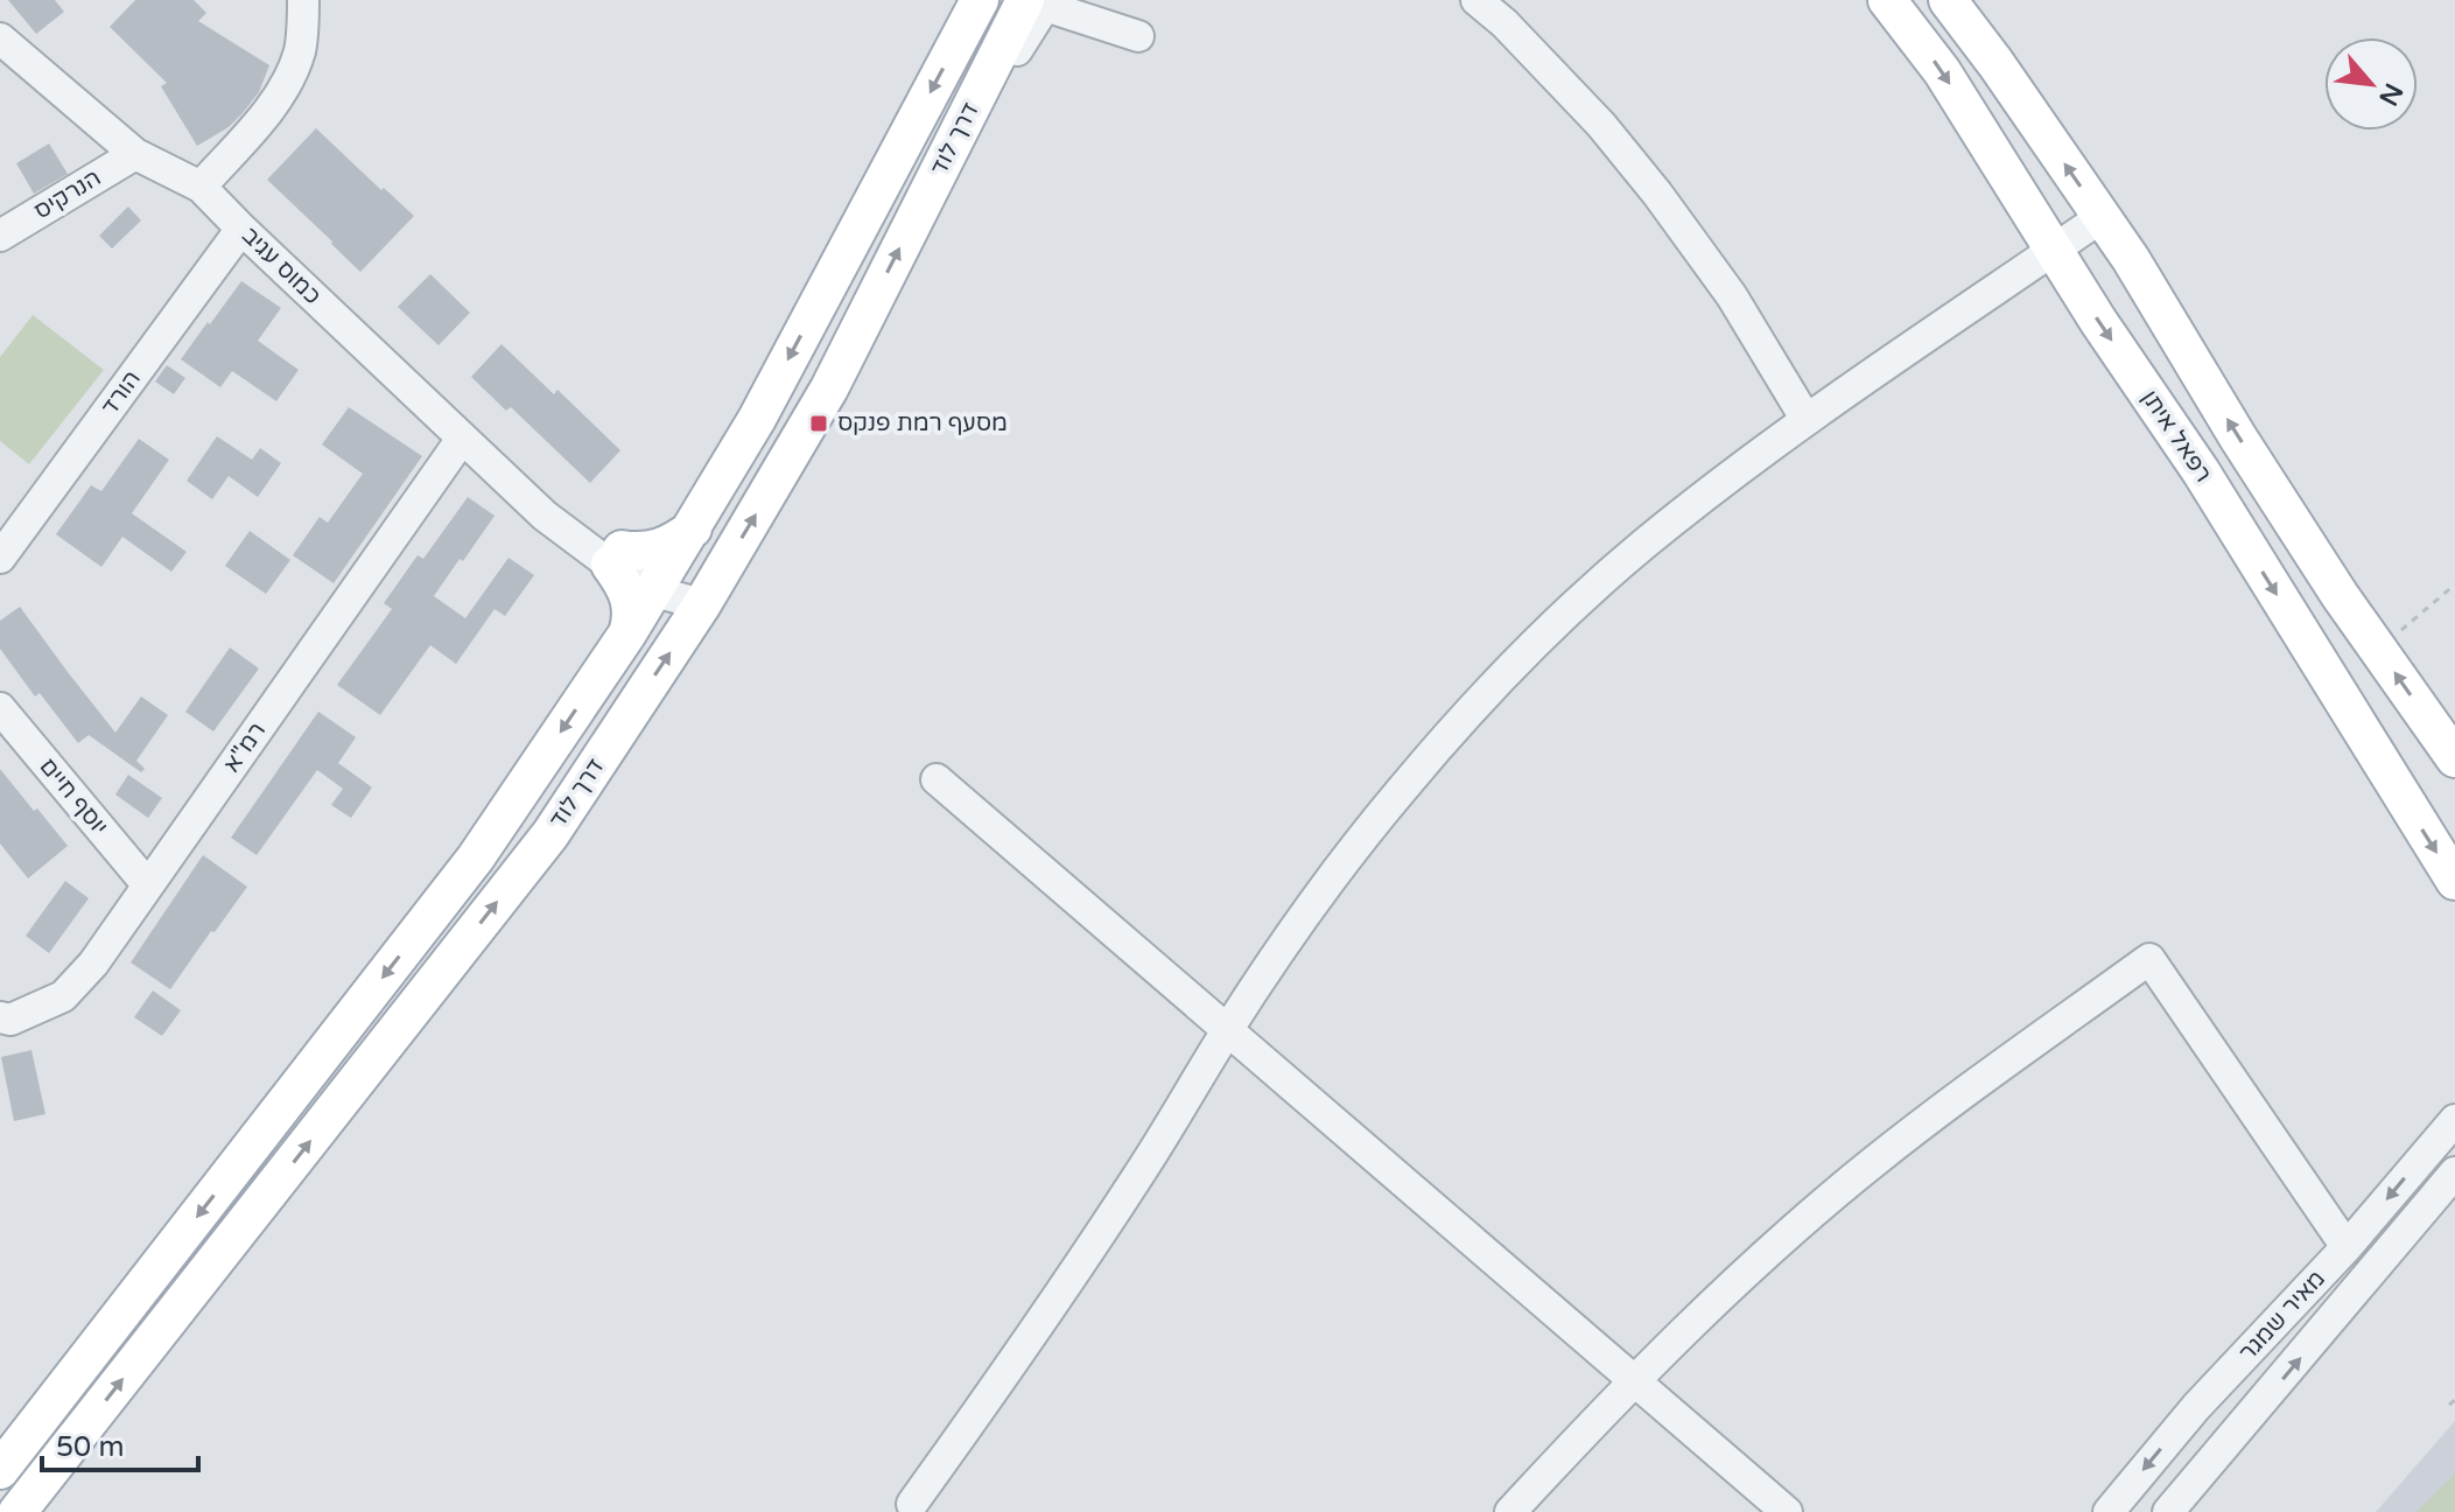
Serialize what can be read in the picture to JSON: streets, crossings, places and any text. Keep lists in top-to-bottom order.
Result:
{
  "streets": {
    "main road": ["דרך לוד", "רפאל איתן"],
    "street": [
      "הנרקיס",
      "כמוס עגיב",
      "הורד",
      "רמ\"א",
      "יוסף חיים",
      "מאיר שמגר"
    ]
  },
  "crossings": [
    ["דרך לוד", "כמוס עגיב"],
    ["הנרקיס", "כמוס עגיב"],
    ["כמוס עגיב", "הורד"],
    ["כמוס עגיב", "רמ\"א"],
    ["רמ\"א", "יוסף חיים"]
  ],
  "places": {
    "transit": ["מסעף רמת פנקס"]
  },
  "scale_bar": "50 m",
  "north": "bottom right"
}
